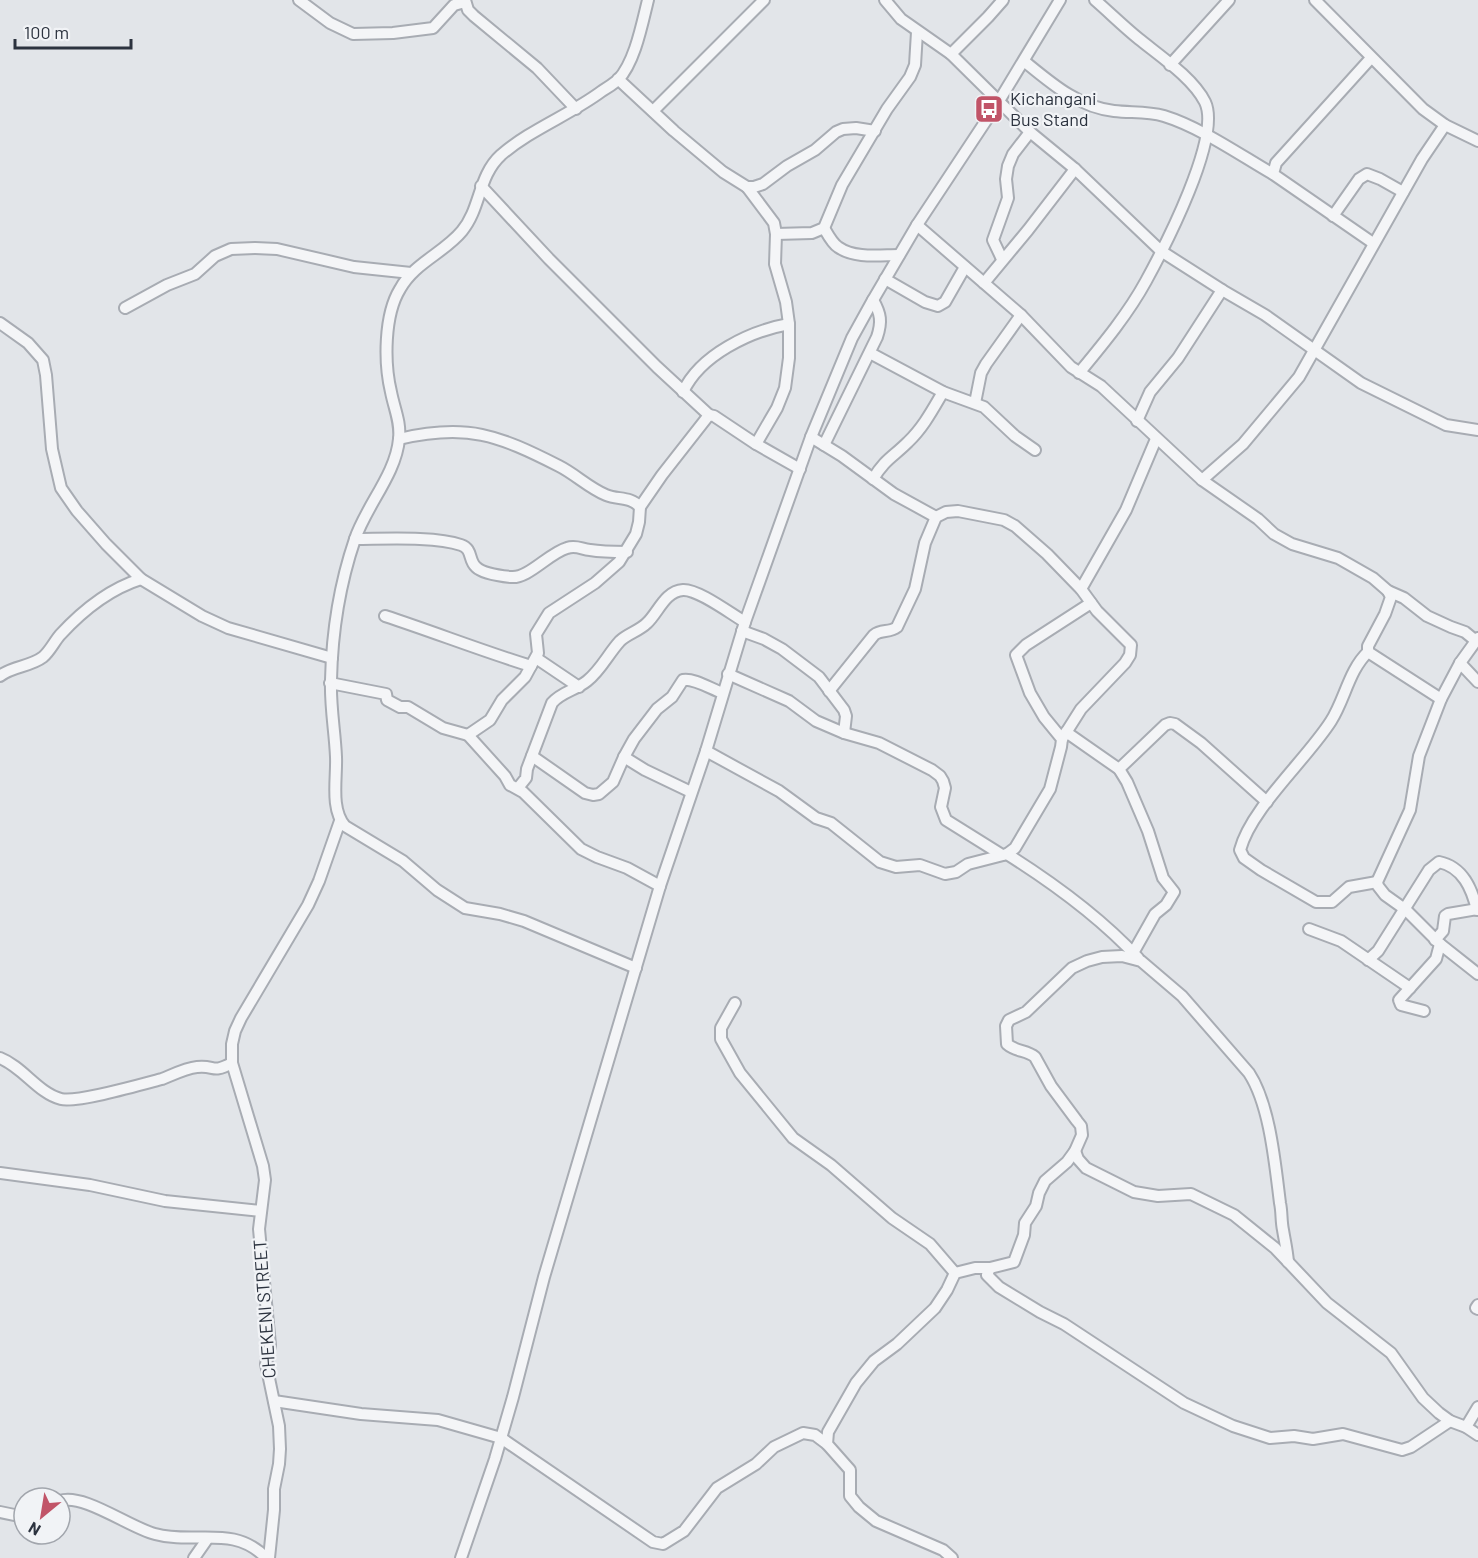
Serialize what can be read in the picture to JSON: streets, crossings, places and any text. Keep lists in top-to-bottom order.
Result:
{
  "streets": {
    "street": ["CHEKENI STREET"]
  },
  "places": {
    "bus stop": ["Kichangani Bus Stand"]
  },
  "scale_bar": "100 m",
  "north": "bottom left"
}
